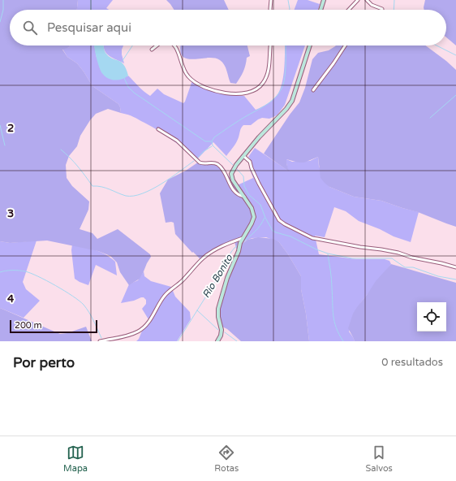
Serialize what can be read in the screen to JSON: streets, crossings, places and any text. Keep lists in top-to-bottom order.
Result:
{
  "water": ["Rio Bonito"],
  "scale_bar": "200 m",
  "page": {
    "search": "Pesquisar aqui",
    "scale": "200 m",
    "heading": ["Por perto", "0 resultados"],
    "nav": ["Mapa", "Rotas", "Salvos"]
  },
  "grid": {
    "rows": ["2", "3", "4"]
  }
}
